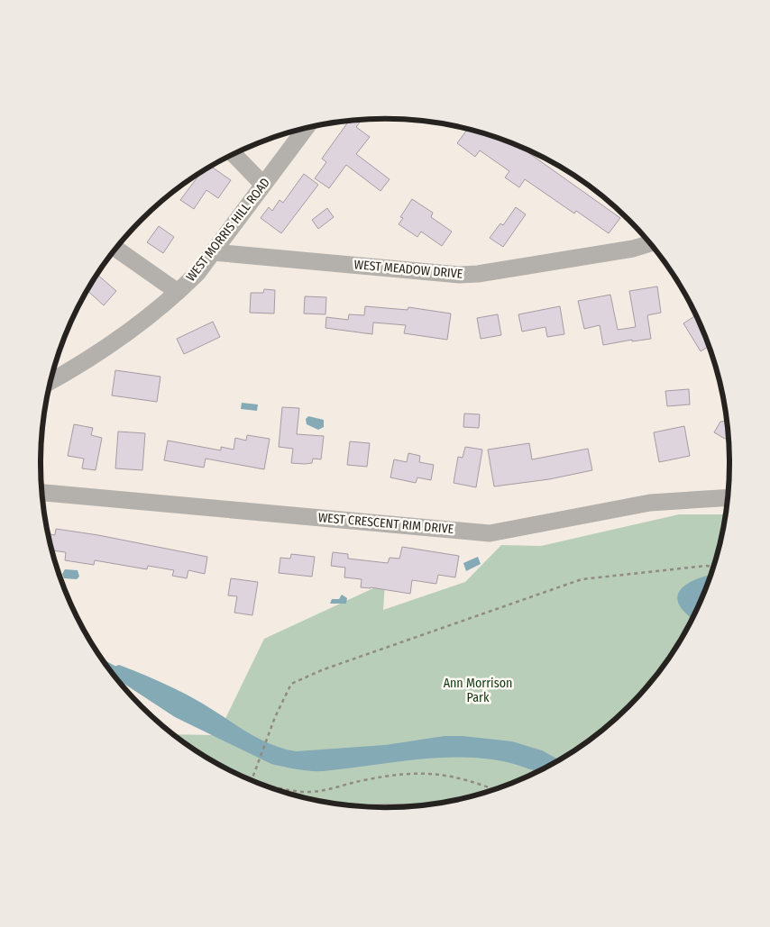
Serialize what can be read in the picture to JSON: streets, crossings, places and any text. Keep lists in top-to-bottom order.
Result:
{
  "streets": {
    "street": ["WEST MORRIS HILL ROAD", "WEST MEADOW DRIVE", "WEST CRESCENT RIM DRIVE"]
  },
  "crossings": [
    ["WEST MORRIS HILL ROAD", "WEST MEADOW DRIVE"]
  ],
  "parks": ["Ann Morrison Park"]
}
